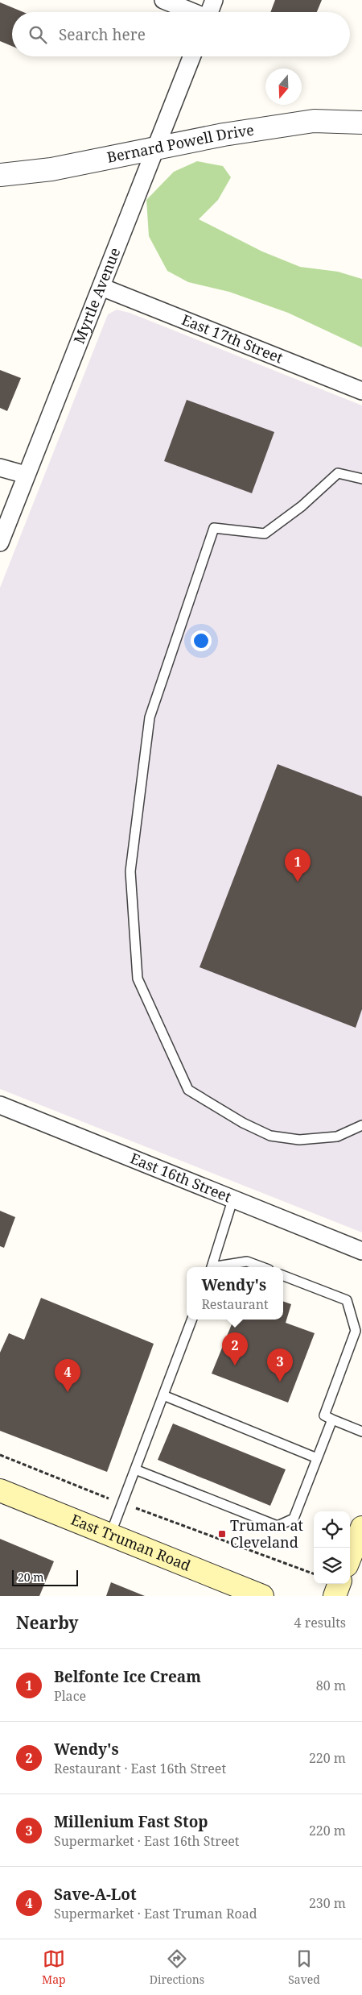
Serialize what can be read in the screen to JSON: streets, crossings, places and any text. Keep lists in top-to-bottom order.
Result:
{
  "streets": {
    "main road": ["East Truman Road"],
    "street": [
      "Bernard Powell Drive",
      "Myrtle Avenue",
      "East 17th Street",
      "East 16th Street"
    ]
  },
  "crossings": [
    ["Bernard Powell Drive", "Myrtle Avenue"],
    ["Myrtle Avenue", "East 17th Street"]
  ],
  "places": {
    "transit": ["Truman at Cleveland"]
  },
  "scale_bar": "20 m",
  "north": "bottom",
  "page": {
    "search": "Search here",
    "pins": [
      "1",
      "2",
      "3",
      "4"
    ],
    "popup": ["Wendy's", "Restaurant"],
    "scale": "20 m",
    "heading": ["Nearby", "4 results"],
    "list": [
      {
        "mark": "1",
        "name": "Belfonte Ice Cream",
        "note": "Place",
        "value": "80 m"
      },
      {
        "mark": "2",
        "name": "Wendy's",
        "note": "Restaurant · East 16th Street",
        "value": "220 m"
      },
      {
        "mark": "3",
        "name": "Millenium Fast Stop",
        "note": "Supermarket · East 16th Street",
        "value": "220 m"
      },
      {
        "mark": "4",
        "name": "Save-A-Lot",
        "note": "Supermarket · East Truman Road",
        "value": "230 m"
      }
    ],
    "nav": ["Map", "Directions", "Saved"]
  }
}
